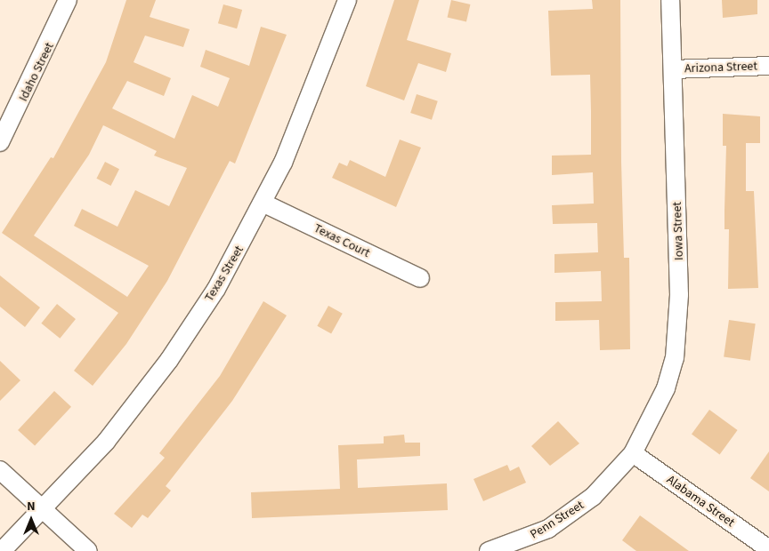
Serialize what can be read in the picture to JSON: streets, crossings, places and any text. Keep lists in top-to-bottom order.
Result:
{
  "streets": {
    "street": [
      "Arizona Street",
      "Idaho Street",
      "Iowa Street",
      "Texas Court",
      "Texas Street",
      "Alabama Street",
      "Penn Street"
    ]
  },
  "crossings": [
    ["Arizona Street", "Iowa Street"],
    ["Iowa Street", "Alabama Street"],
    ["Iowa Street", "Penn Street"],
    ["Texas Court", "Texas Street"],
    ["Alabama Street", "Penn Street"]
  ],
  "north": "top"
}
